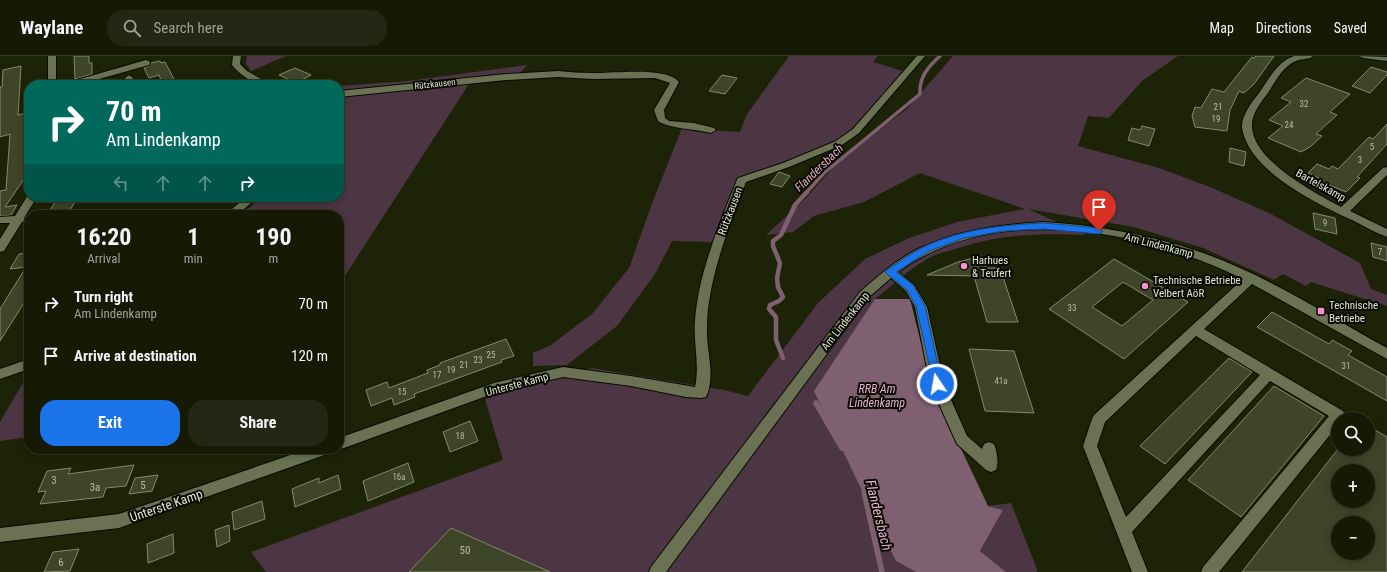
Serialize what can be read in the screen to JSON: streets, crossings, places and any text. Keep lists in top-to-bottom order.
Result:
{
  "streets": {
    "street": [
      "Rützkausen",
      "Bartelskamp",
      "Am Lindenkamp",
      "Unterste Kamp"
    ]
  },
  "crossings": [
    ["Rützkausen", "Unterste Kamp"]
  ],
  "water": ["Flandersbach", "RRB Am Lindenkamp"],
  "places": {
    "other": ["Harhues & Teufert", "Technische Betriebe Velbert AöR"],
    "transit": ["Technische Betriebe"]
  },
  "house_numbers": [
    "32",
    "21",
    "19",
    "24",
    "5",
    "3",
    "9",
    "7",
    "33",
    "25",
    "23",
    "21",
    "31",
    "19",
    "17",
    "41a",
    "15",
    "18",
    "16a",
    "3",
    "5",
    "3a",
    "50",
    "6"
  ],
  "page": {
    "header": "Waylane",
    "search": "Search here",
    "nav": ["Map", "Directions", "Saved"],
    "turn": ["70 m", "Am Lindenkamp"],
    "eta": [
      "16:20",
      "Arrival",
      "1",
      "min",
      "190",
      "m"
    ],
    "list": [
      {
        "name": "Turn right",
        "note": "Am Lindenkamp",
        "value": "70 m"
      },
      {
        "name": "Arrive at destination",
        "value": "120 m"
      }
    ],
    "buttons": ["Exit", "Share"],
    "map_buttons": ["+", "−"]
  }
}
